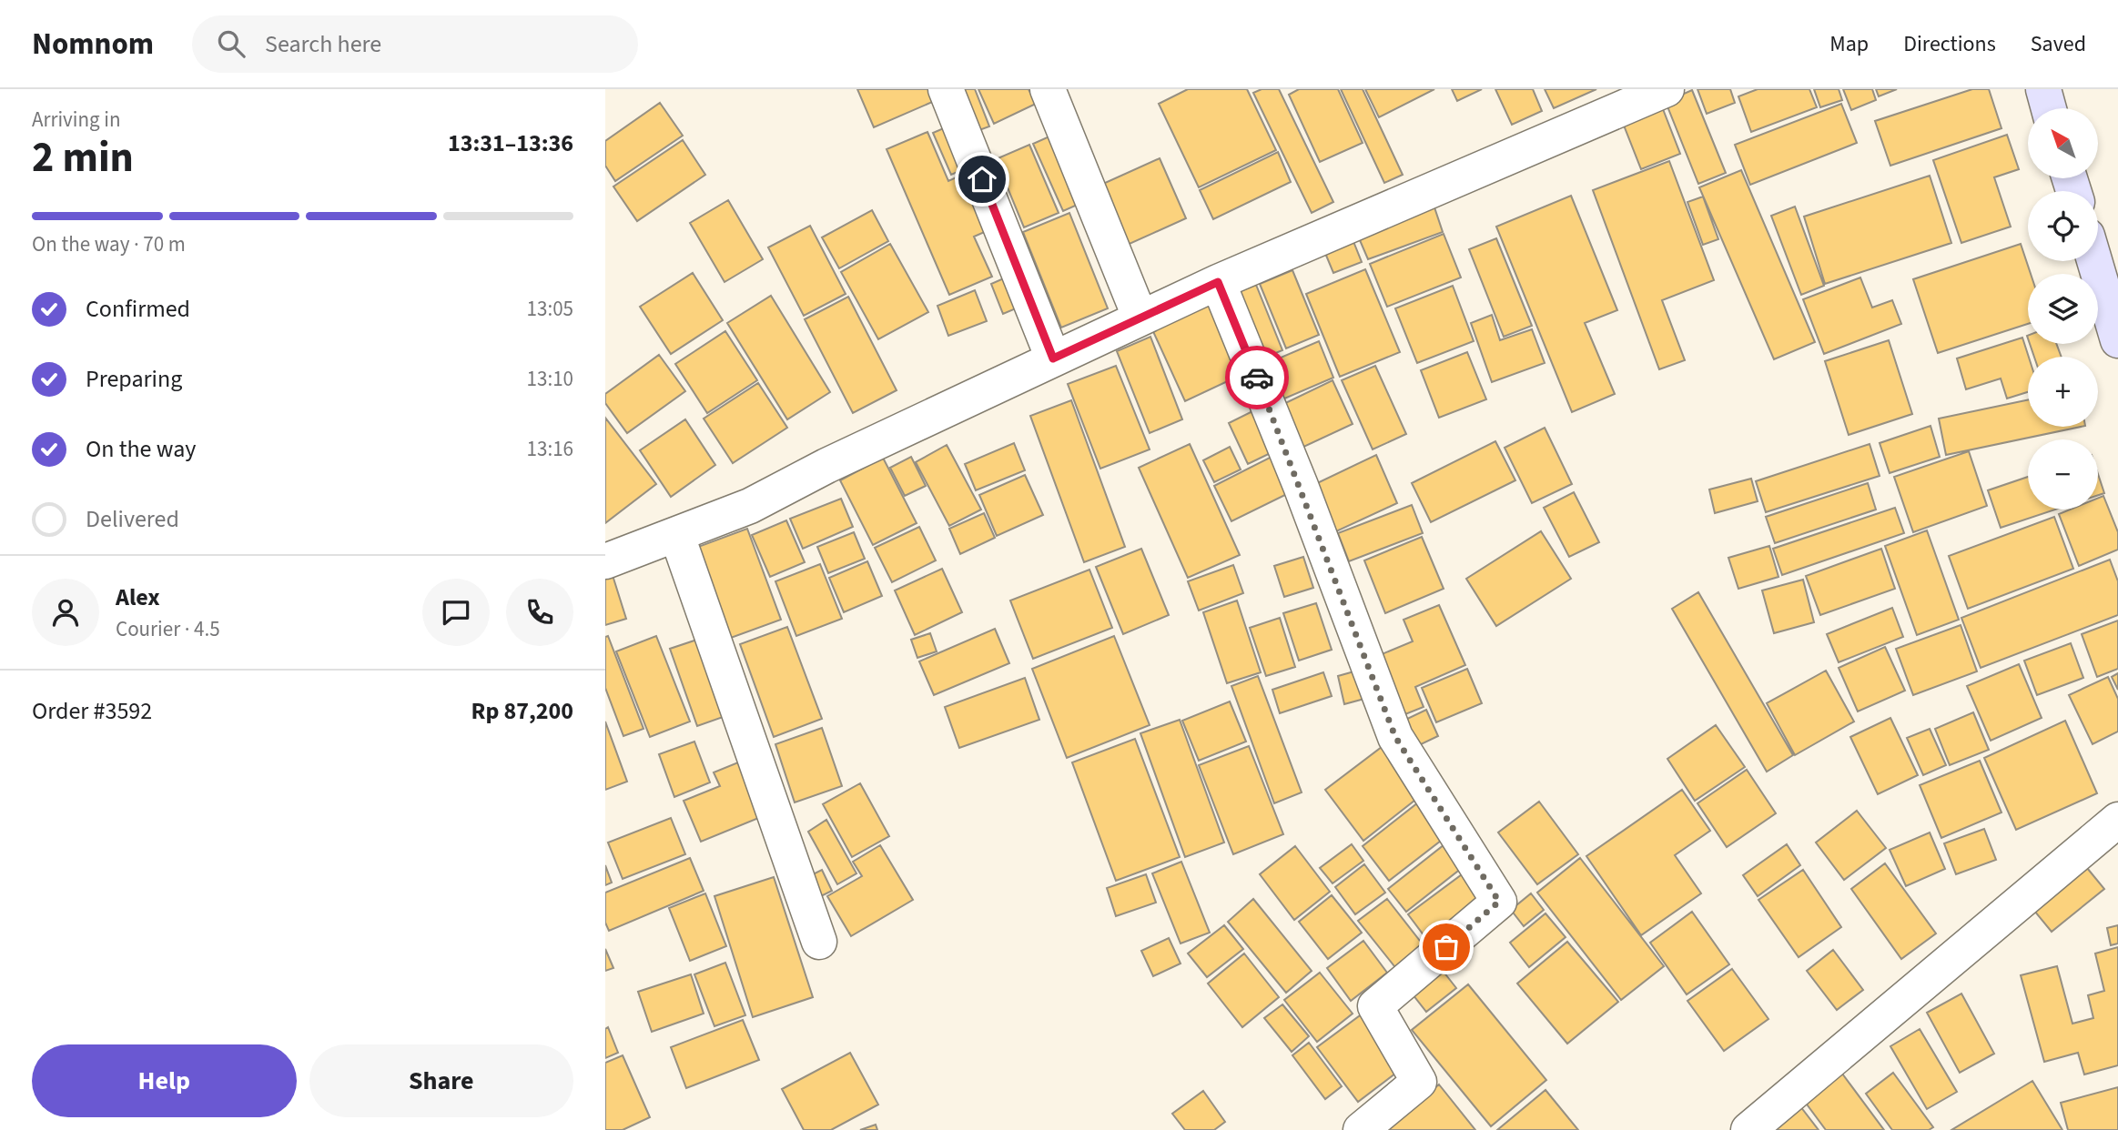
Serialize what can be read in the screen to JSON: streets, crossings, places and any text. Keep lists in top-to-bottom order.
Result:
{
  "north": "top left",
  "page": {
    "header": "Nomnom",
    "search": "Search here",
    "nav": ["Map", "Directions", "Saved"],
    "heading": ["2 min", "Arriving in", "13:31–13:36"],
    "panel": [
      "Alex",
      "Courier · 4.5",
      "Order #3592",
      "Rp 87,200"
    ],
    "map_buttons": ["+", "−"],
    "bar": "On the way · 70 m",
    "list": [
      ["Confirmed", "13:05"],
      ["Preparing", "13:10"],
      ["On the way", "13:16"],
      "Delivered"
    ],
    "buttons": ["Help", "Share"]
  }
}
